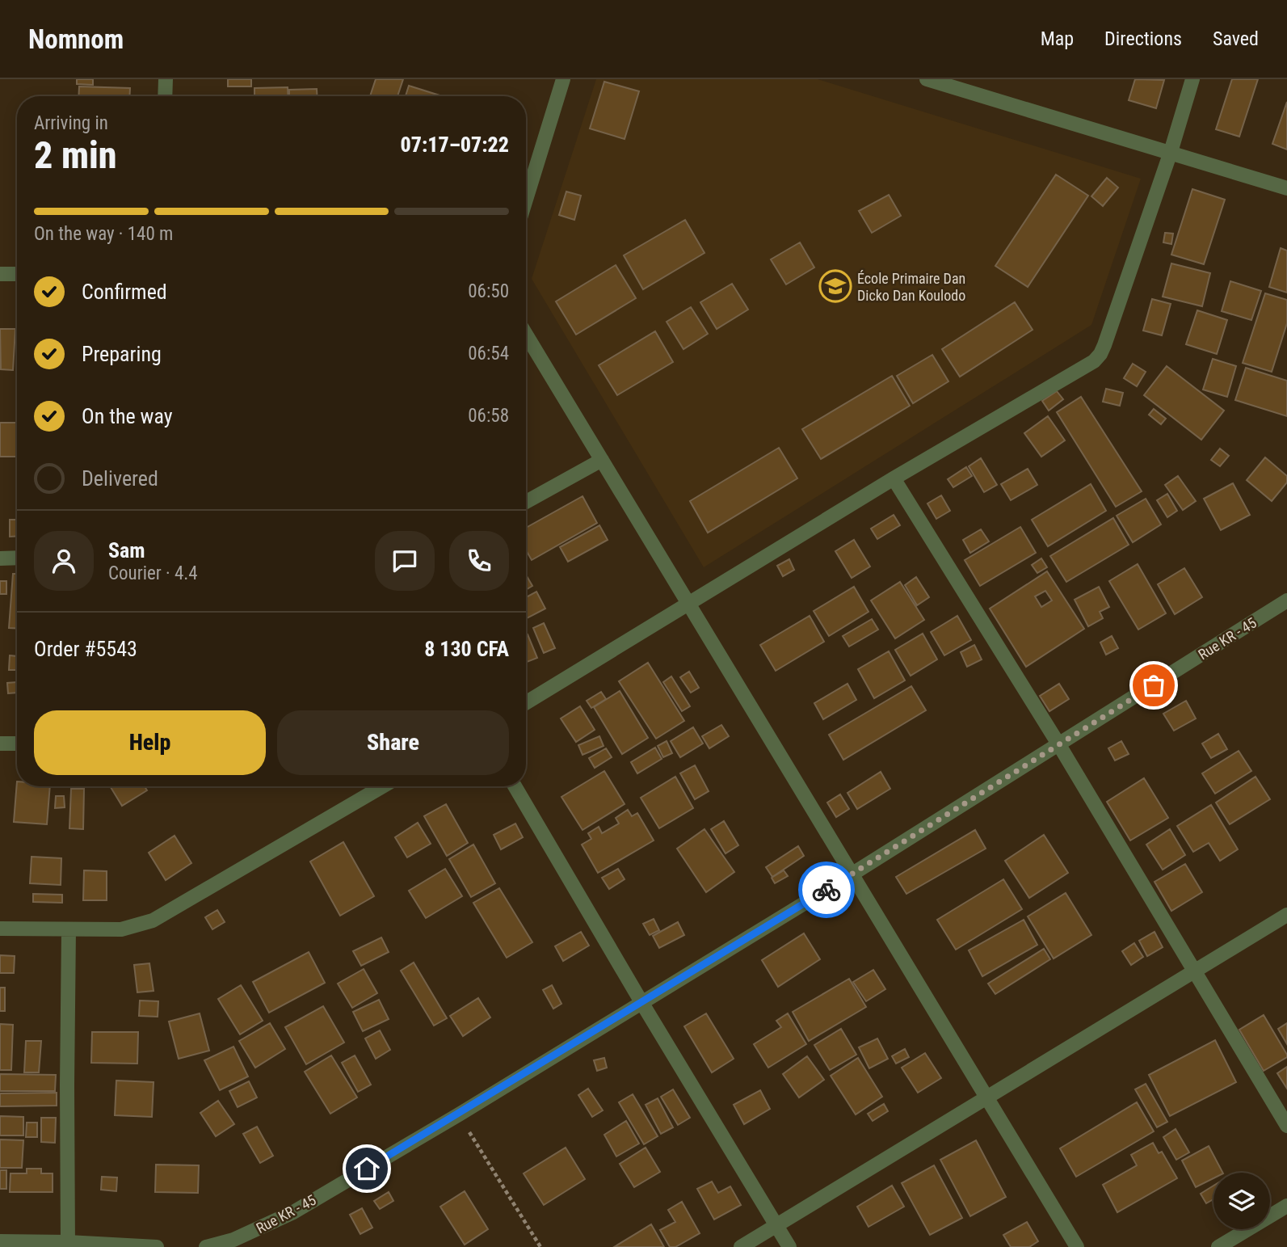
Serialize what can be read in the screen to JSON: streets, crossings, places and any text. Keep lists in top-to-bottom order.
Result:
{
  "streets": {
    "street": ["Rue KR - 45"]
  },
  "places": {
    "school or university": ["École Primaire Dan Dicko Dan Koulodo"]
  },
  "page": {
    "header": "Nomnom",
    "nav": ["Map", "Directions", "Saved"],
    "heading": ["2 min", "Arriving in", "07:17–07:22"],
    "panel": [
      "Sam",
      "Courier · 4.4",
      "Order #5543",
      "8 130 CFA"
    ],
    "bar": "On the way · 140 m",
    "list": [
      ["Confirmed", "06:50"],
      ["Preparing", "06:54"],
      ["On the way", "06:58"],
      "Delivered"
    ],
    "buttons": ["Help", "Share"]
  }
}
